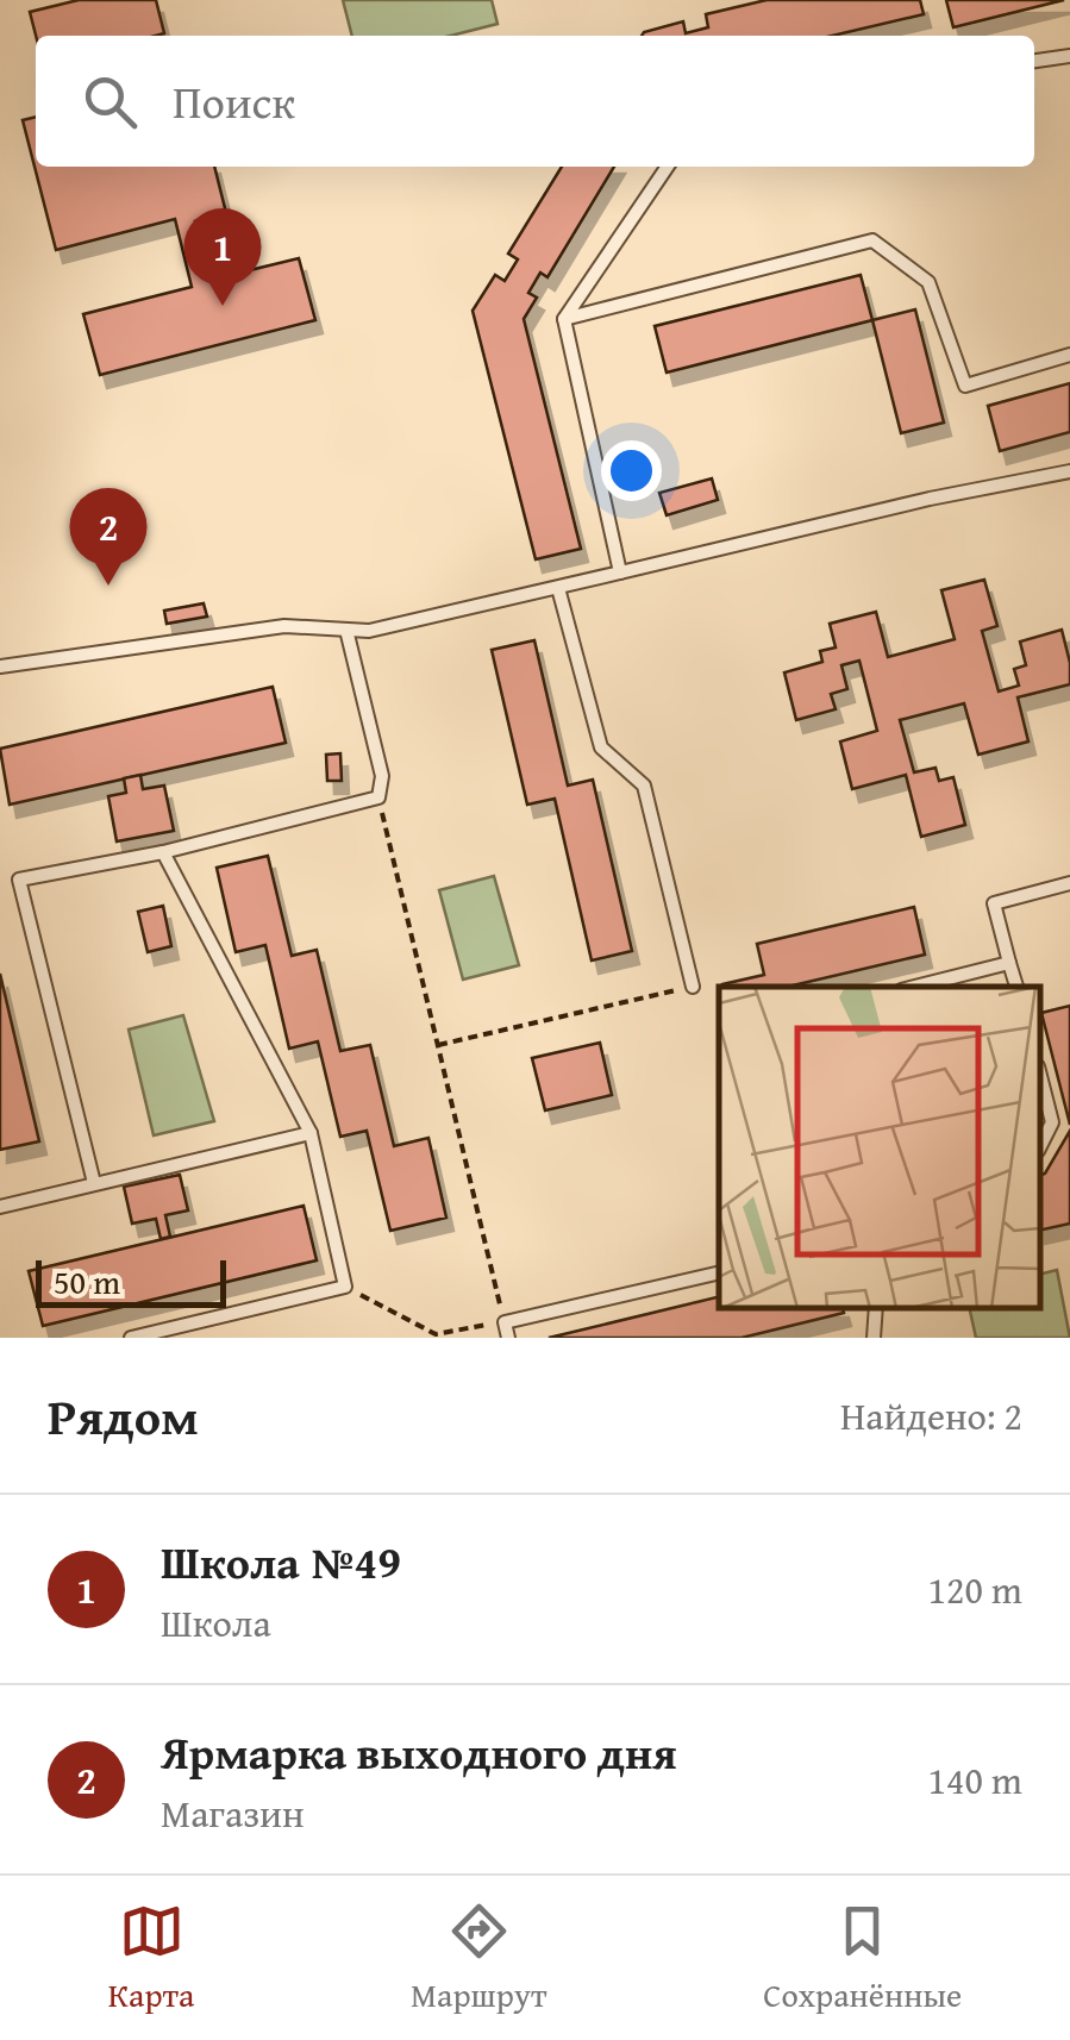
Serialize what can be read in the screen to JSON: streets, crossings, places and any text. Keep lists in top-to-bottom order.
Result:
{
  "scale_bar": "50 m",
  "page": {
    "search": "Поиск",
    "pins": ["1", "2"],
    "scale": "50 m",
    "heading": ["Рядом", "Найдено: 2"],
    "list": [
      {
        "mark": "1",
        "name": "Школа №49",
        "note": "Школа",
        "value": "120 m"
      },
      {
        "mark": "2",
        "name": "Ярмарка выходного дня",
        "note": "Магазин",
        "value": "140 m"
      }
    ],
    "nav": ["Карта", "Маршрут", "Сохранённые"]
  }
}
